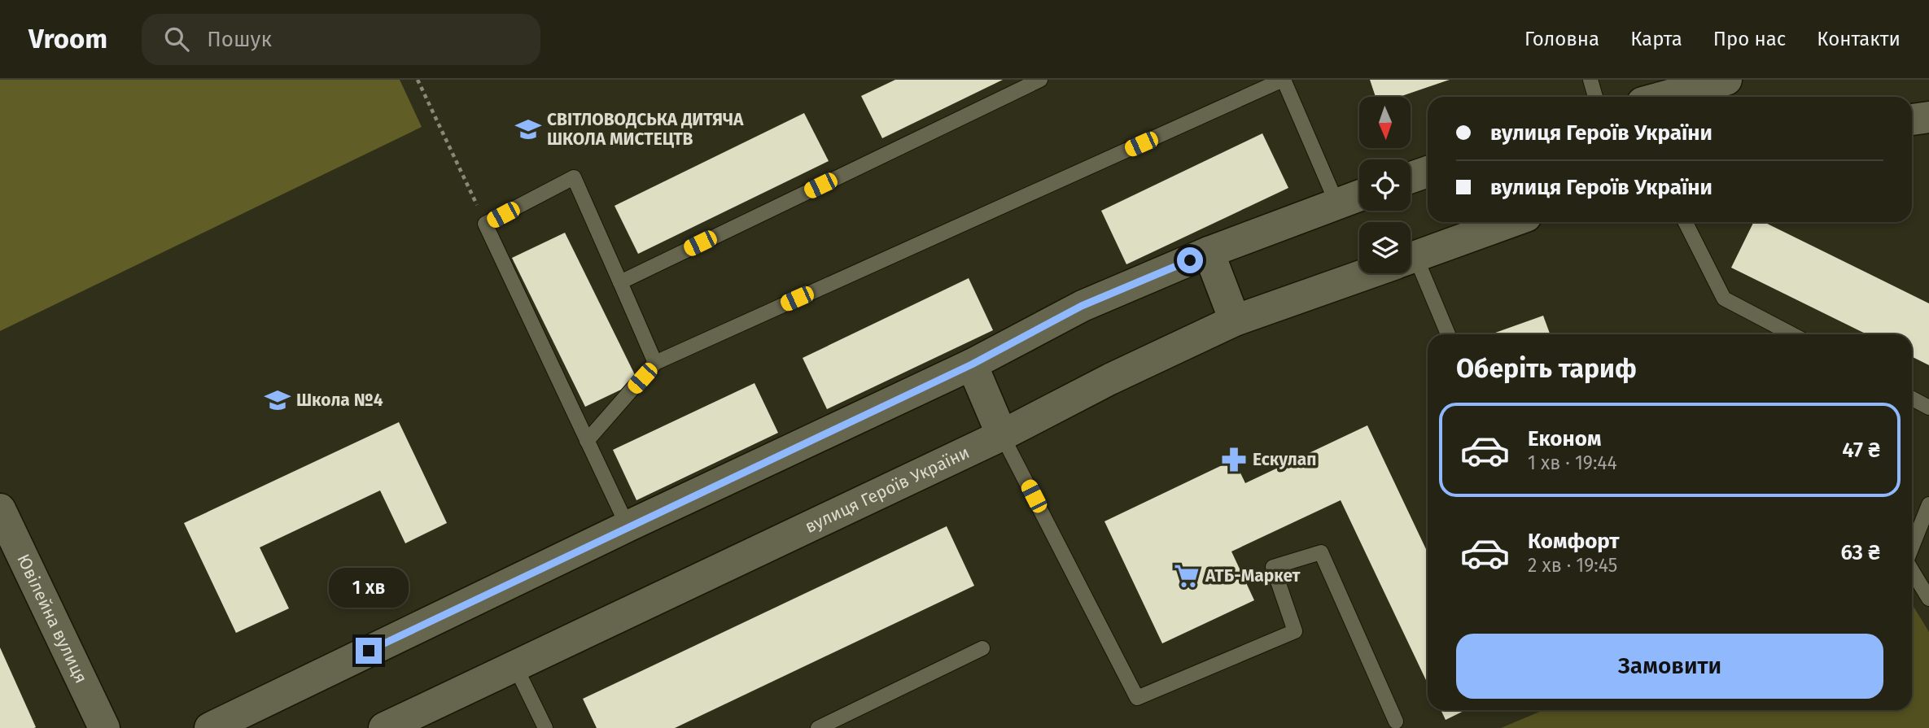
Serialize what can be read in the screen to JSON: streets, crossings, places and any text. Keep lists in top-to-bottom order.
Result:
{
  "streets": {
    "main road": ["вулиця Героїв України", "Ювілейна вулиця"]
  },
  "places": {
    "school or university": ["СВІТЛОВОДСЬКА ДИТЯЧА ШКОЛА МИСТЕЦТВ", "Школа №4"],
    "pharmacy": ["Ескулап"],
    "supermarket": ["АТБ-Маркет"]
  },
  "north": "bottom",
  "page": {
    "header": "Vroom",
    "search": "Пошук",
    "nav": [
      "Головна",
      "Карта",
      "Про нас",
      "Контакти"
    ],
    "banner": ["вулиця Героїв України", "вулиця Героїв України"],
    "heading": "Оберіть тариф",
    "list": [
      {
        "name": "Економ",
        "note": "1 хв · 19:44",
        "value": "47 ₴"
      },
      {
        "name": "Комфорт",
        "note": "2 хв · 19:45",
        "value": "63 ₴"
      }
    ],
    "bubble": "1 хв",
    "buttons": "Замовити"
  }
}
